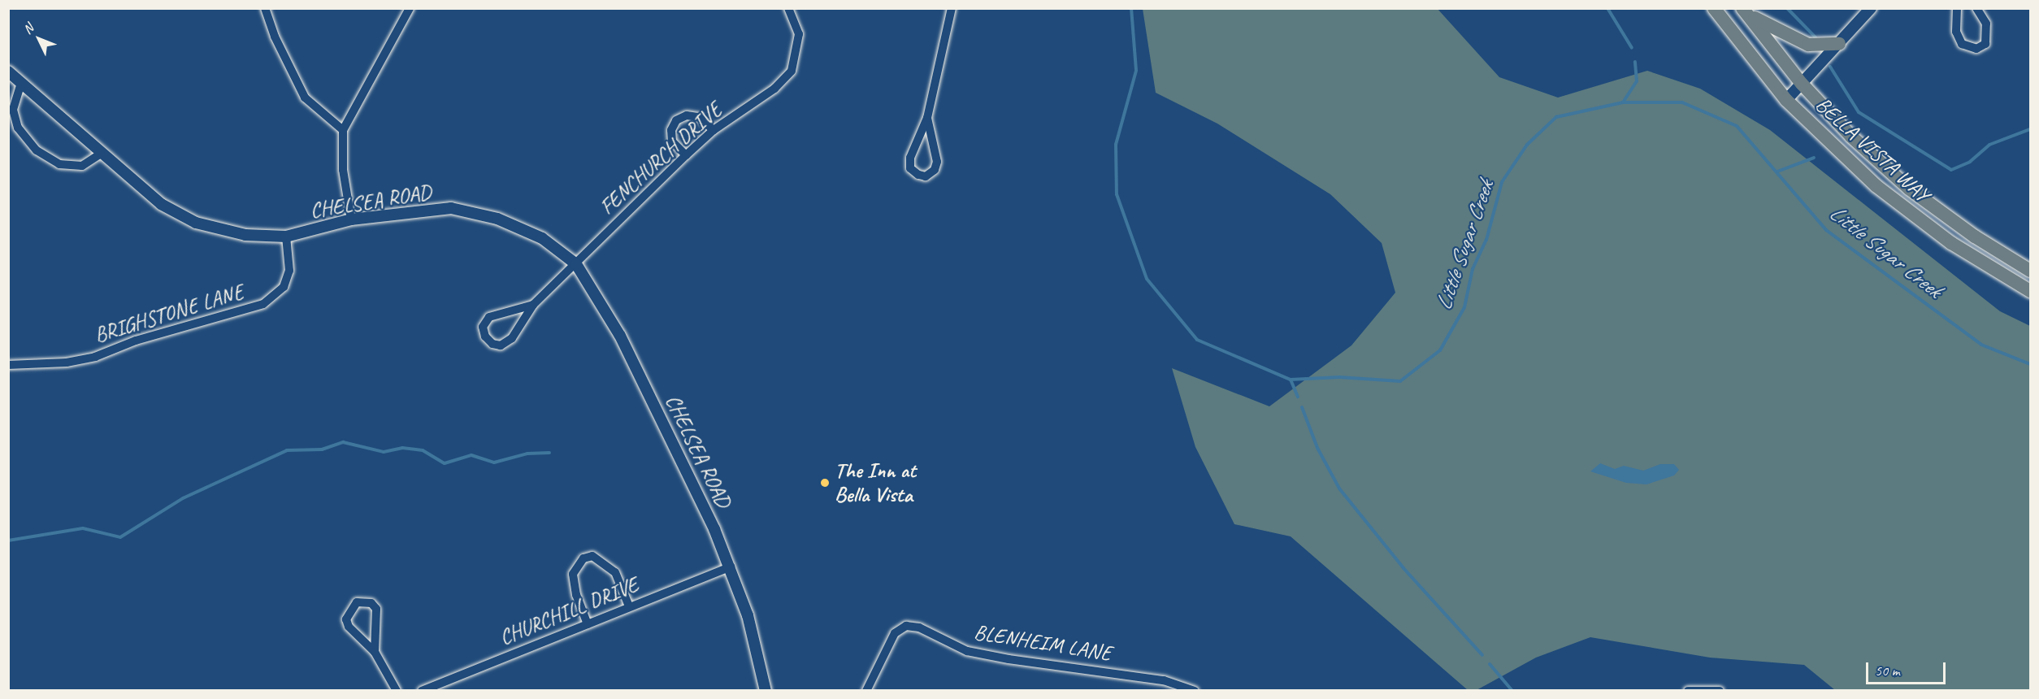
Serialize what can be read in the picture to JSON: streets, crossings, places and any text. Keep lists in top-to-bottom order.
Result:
{
  "streets": {
    "main road": ["BELLA VISTA WAY"],
    "street": [
      "FENCHURCH DRIVE",
      "CHELSEA ROAD",
      "BRIGHSTONE LANE",
      "CHURCHILL DRIVE",
      "BLENHEIM LANE"
    ]
  },
  "crossings": [
    ["FENCHURCH DRIVE", "CHELSEA ROAD"],
    ["CHELSEA ROAD", "BRIGHSTONE LANE"],
    ["CHELSEA ROAD", "CHURCHILL DRIVE"]
  ],
  "water": ["Little Sugar Creek"],
  "places": ["The Inn at Bella Vista"],
  "scale_bar": "50 m",
  "north": "top left"
}
